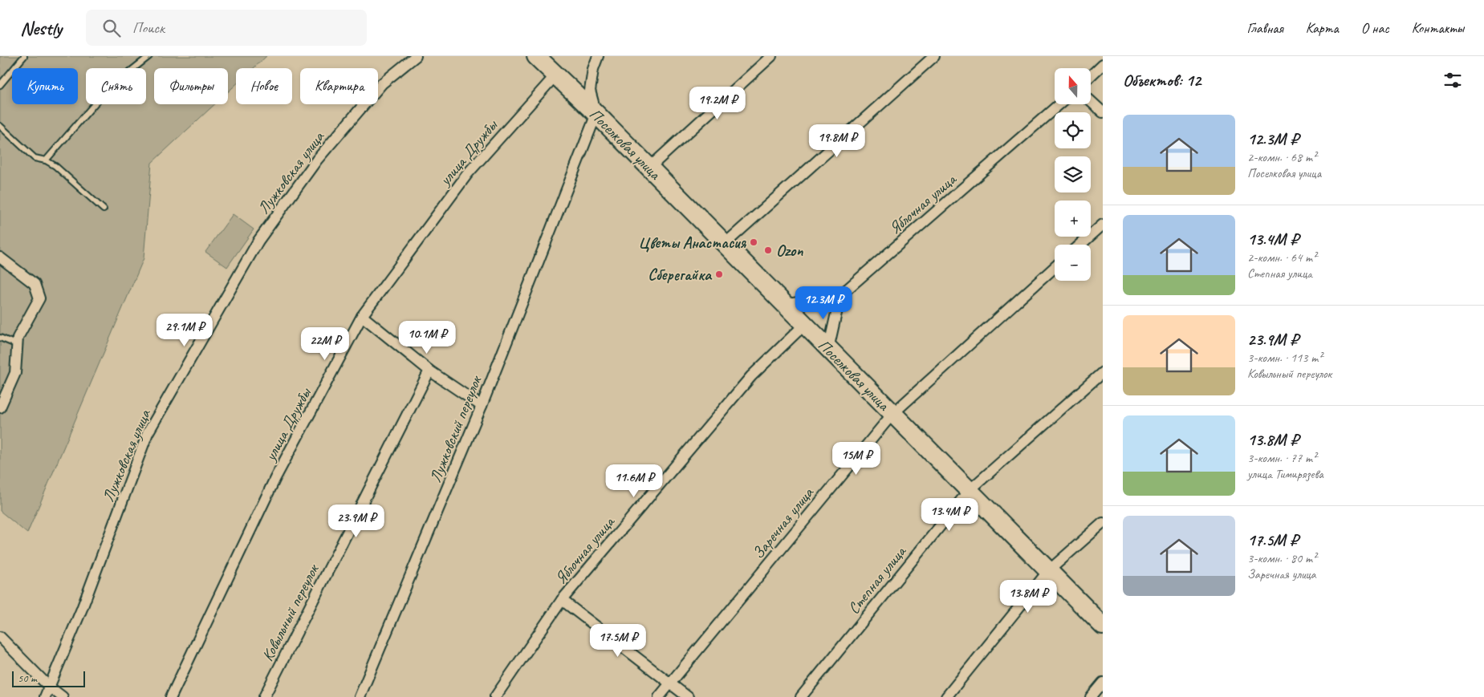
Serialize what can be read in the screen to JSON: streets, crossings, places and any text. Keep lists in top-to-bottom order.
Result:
{
  "streets": {
    "highway": ["Поселковая улица"],
    "street": [
      "улица Дружбы",
      "Лужковская улица",
      "Яблочная улица",
      "Лужковский переулок",
      "Заречная улица",
      "Степная улица",
      "Ковыльный переулок"
    ]
  },
  "crossings": [
    ["Поселковая улица", "улица Дружбы"],
    ["Поселковая улица", "Яблочная улица"],
    ["Поселковая улица", "Лужковский переулок"],
    ["Поселковая улица", "Заречная улица"],
    ["Поселковая улица", "Степная улица"]
  ],
  "places": ["Цветы Анастасия", "Ozon", "Сберегайка"],
  "scale_bar": "50 m",
  "north": "top",
  "page": {
    "header": "Nestly",
    "search": "Поиск",
    "nav": [
      "Главная",
      "Карта",
      "О нас",
      "Контакты"
    ],
    "heading": "Объектов: 12",
    "map_buttons": ["+", "−"],
    "chip": [
      "Купить",
      "Снять",
      "Фильтры",
      "Новое",
      "Квартира"
    ],
    "price": [
      "19.2M ₽",
      "19.8M ₽",
      "12.3M ₽",
      "29.1M ₽",
      "10.1M ₽",
      "22M ₽",
      "15M ₽",
      "11.6M ₽",
      "13.4M ₽",
      "23.9M ₽",
      "13.8M ₽",
      "17.5M ₽"
    ],
    "list": [
      {
        "name": "12.3M ₽",
        "note": "2-комн. · 68 m² · Поселковая улица"
      },
      {
        "name": "13.4M ₽",
        "note": "2-комн. · 64 m² · Степная улица"
      },
      {
        "name": "23.9M ₽",
        "note": "3-комн. · 113 m² · Ковыльный переулок"
      },
      {
        "name": "13.8M ₽",
        "note": "3-комн. · 77 m² · улица Тимирязева"
      },
      {
        "name": "17.5M ₽",
        "note": "3-комн. · 80 m² · Заречная улица"
      }
    ],
    "scale": "50 m"
  }
}
